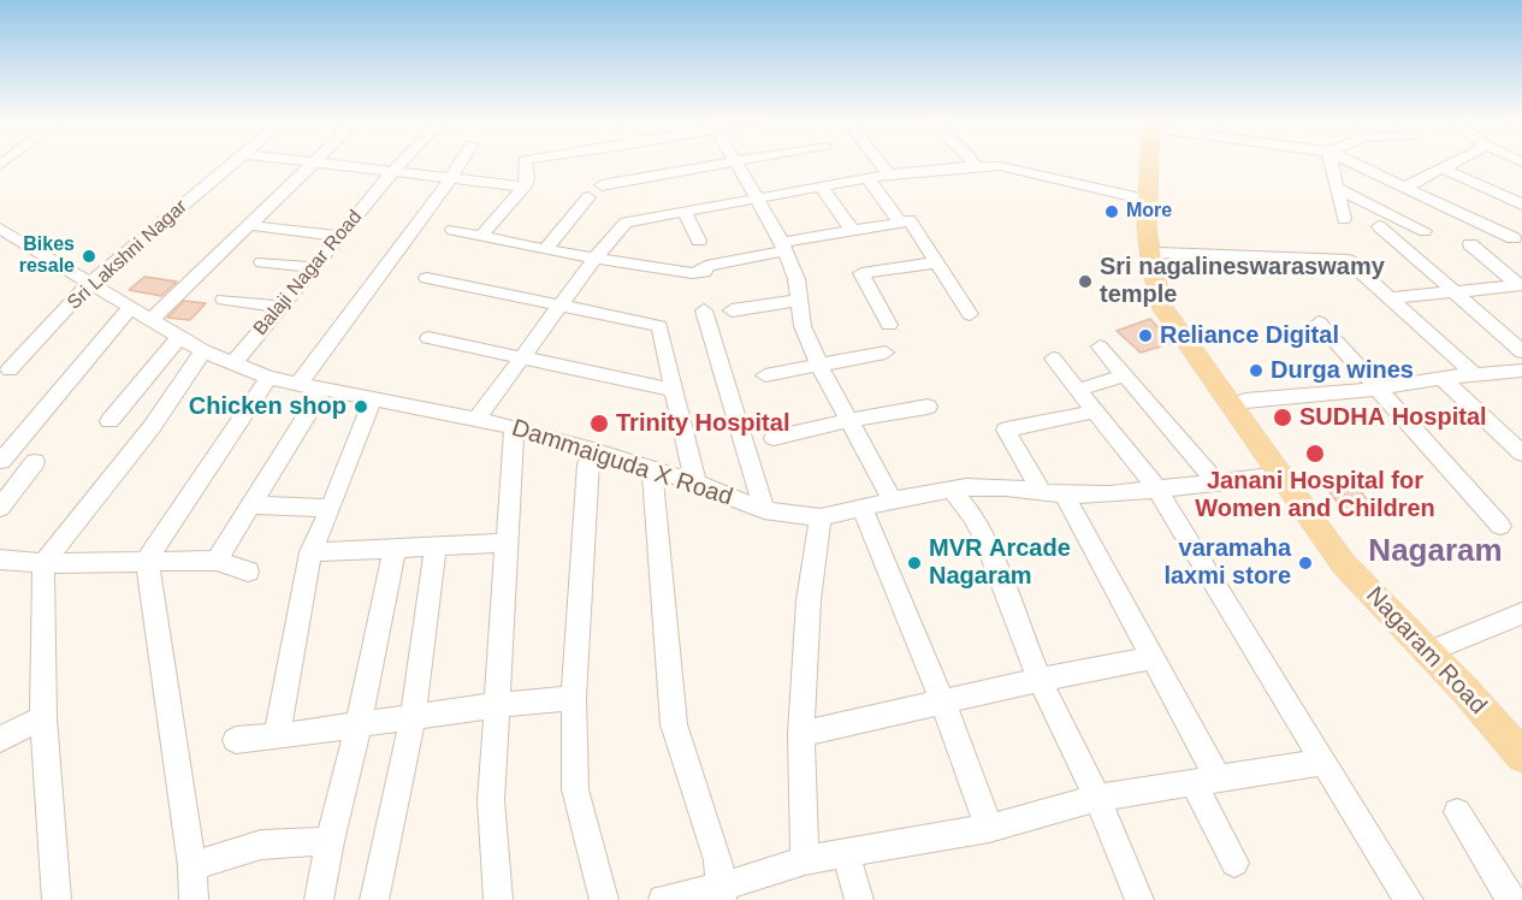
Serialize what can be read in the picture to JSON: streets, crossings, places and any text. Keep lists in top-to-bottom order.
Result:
{
  "streets": {
    "main road": ["Nagaram Road"],
    "street": ["Sri Lakshni Nagar", "Balaji Nagar Road", "Dammaiguda X Road"]
  },
  "crossings": [
    ["Sri Lakshni Nagar", "Dammaiguda X Road"],
    ["Balaji Nagar Road", "Dammaiguda X Road"],
    ["Dammaiguda X Road", "Nagaram Road"]
  ],
  "districts": ["Nagaram"],
  "places": [
    "More",
    "Bikes resale",
    "Sri nagalineswaraswamy temple",
    "Reliance Digital",
    "Durga wines",
    "Chicken shop",
    "SUDHA Hospital",
    "Trinity Hospital",
    "Janani Hospital for Women and Children",
    "MVR Arcade Nagaram",
    "varamaha laxmi store"
  ]
}
